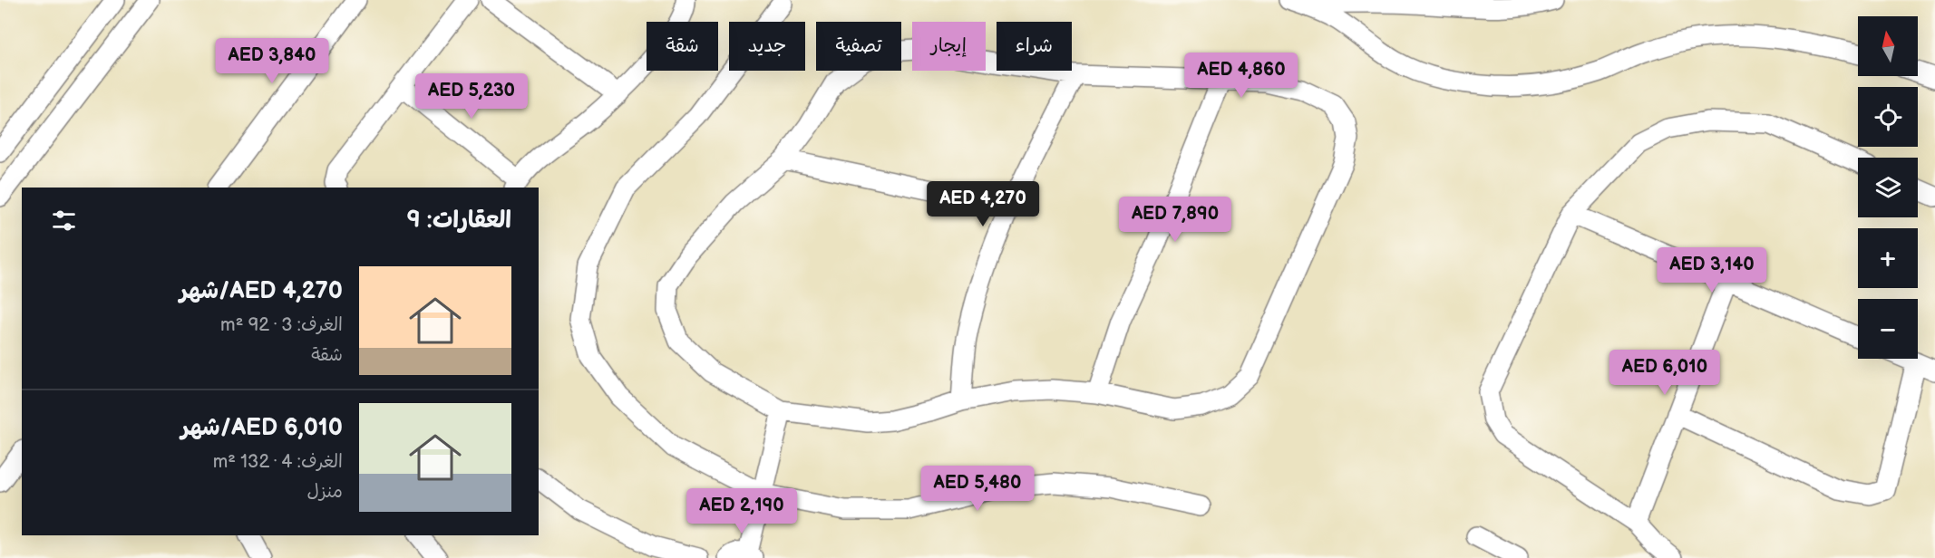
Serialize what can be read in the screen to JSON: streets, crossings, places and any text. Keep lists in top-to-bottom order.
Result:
{
  "north": "top",
  "page": {
    "map_buttons": ["+", "−"],
    "chip": [
      "شراء",
      "إيجار",
      "تصفية",
      "جديد",
      "شقة"
    ],
    "price": [
      "AED 3,840",
      "AED 4,860",
      "AED 5,230",
      "AED 4,270",
      "AED 7,890",
      "AED 3,140",
      "AED 6,010",
      "AED 5,480",
      "AED 2,190"
    ],
    "heading": "العقارات: 9",
    "list": [
      {
        "name": "AED 4,270/شهر",
        "note": "الغرف: 3 · 92 m² · شقة"
      },
      {
        "name": "AED 6,010/شهر",
        "note": "الغرف: 4 · 132 m² · منزل"
      }
    ]
  }
}
